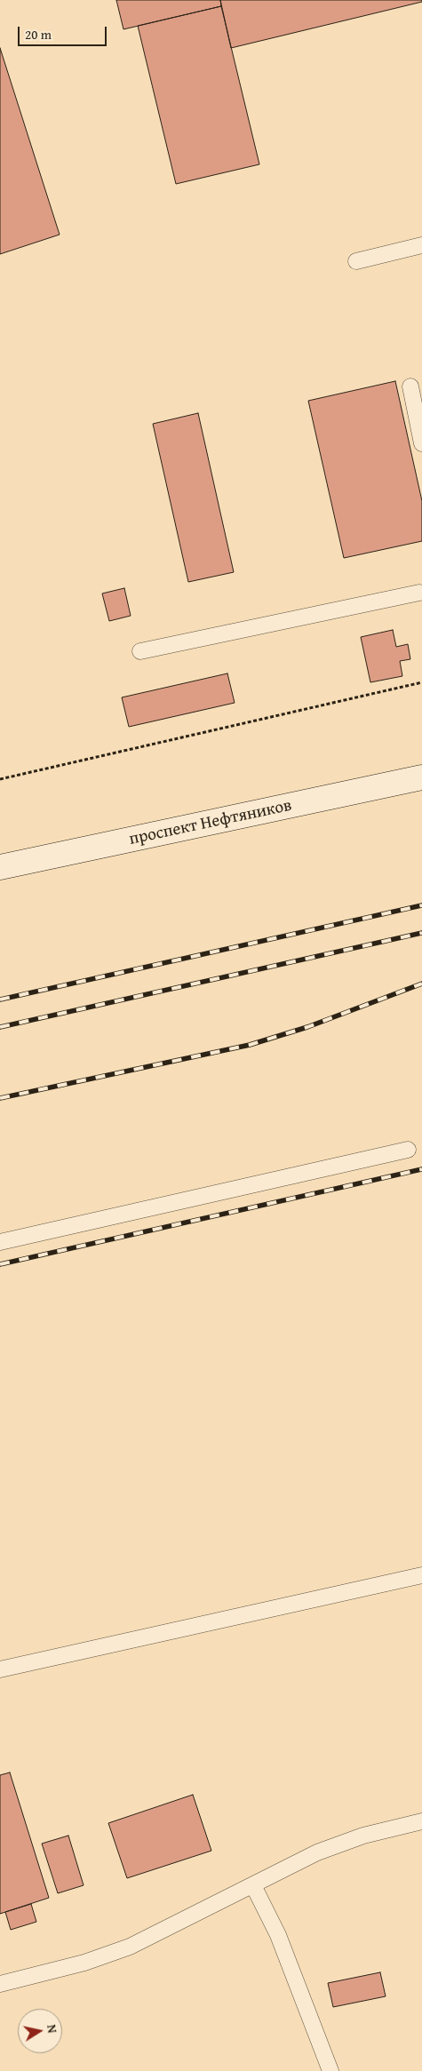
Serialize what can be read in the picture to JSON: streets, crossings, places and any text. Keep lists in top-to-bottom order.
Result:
{
  "streets": {
    "main road": ["проспект Нефтяников"]
  },
  "scale_bar": "20 m",
  "north": "right"
}
